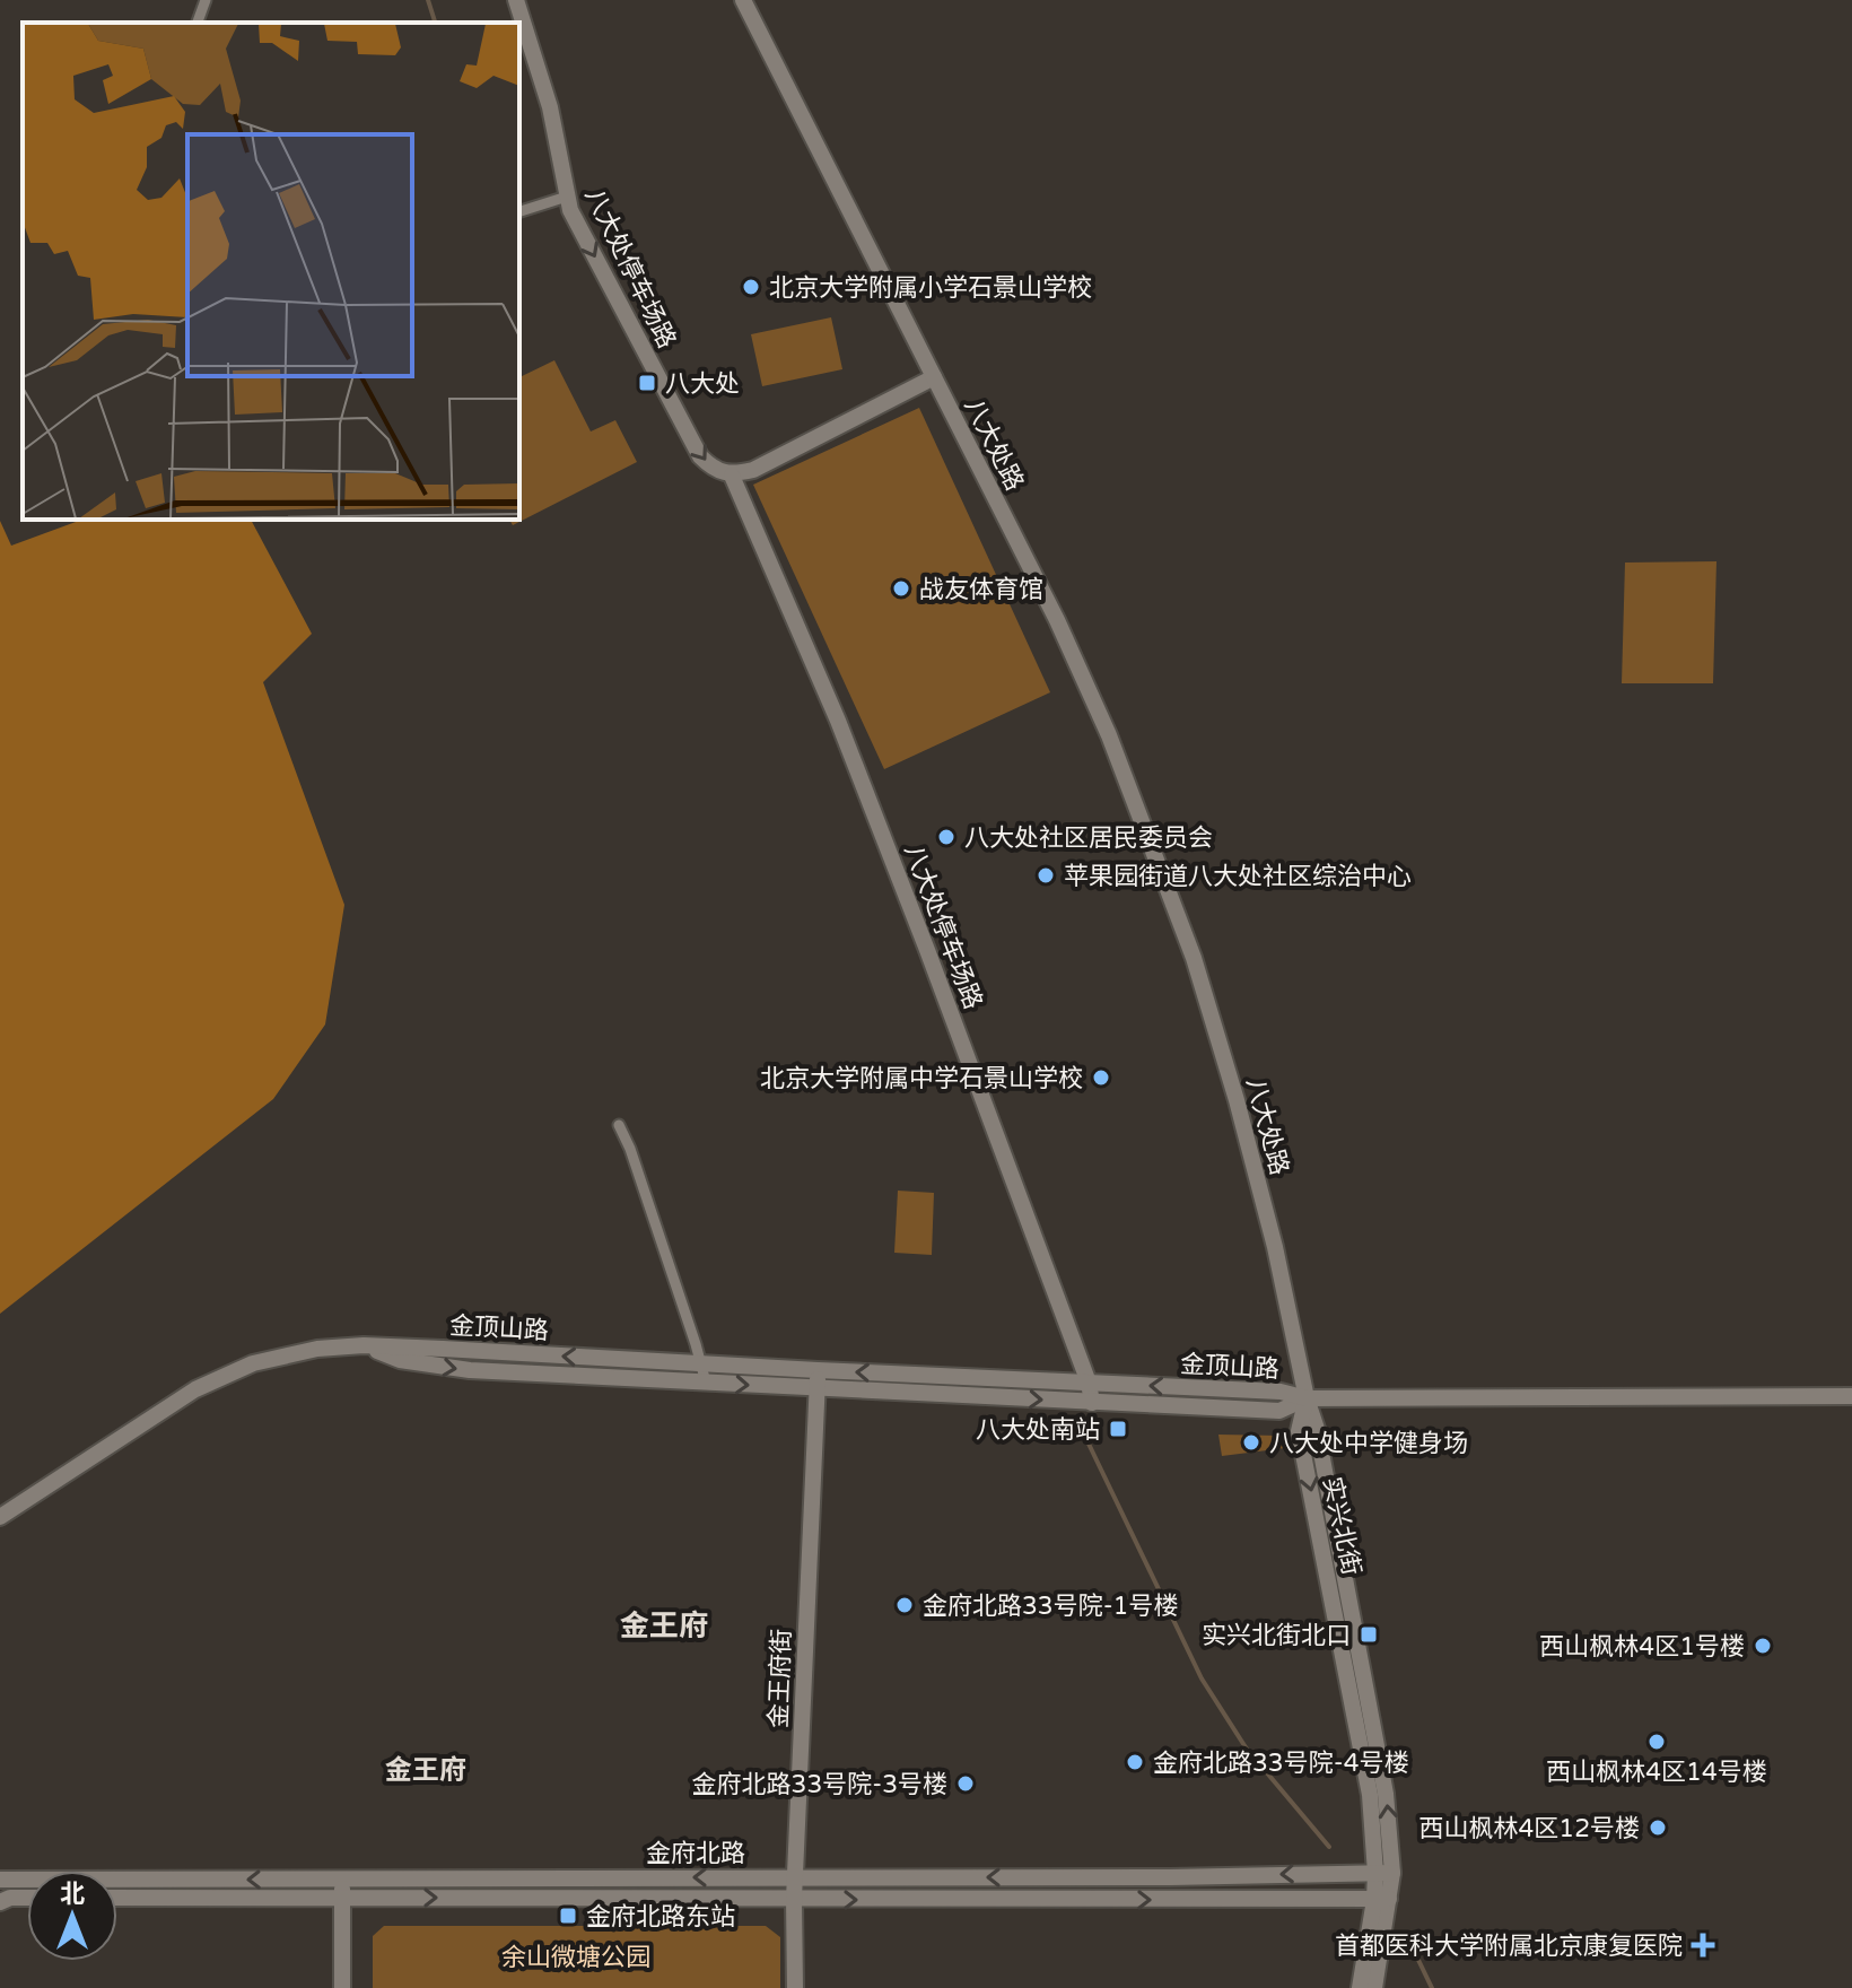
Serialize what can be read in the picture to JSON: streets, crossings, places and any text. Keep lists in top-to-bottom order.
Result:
{
  "streets": {
    "street": [
      "八大处停车场路",
      "八大处路",
      "金顶山路",
      "实兴北街",
      "金王府街",
      "金府北路"
    ]
  },
  "crossings": [
    ["八大处停车场路", "金顶山路"],
    ["八大处路", "金顶山路"],
    ["八大处路", "实兴北街"],
    ["金顶山路", "实兴北街"],
    ["金顶山路", "金王府街"],
    ["实兴北街", "金府北路"],
    ["金王府街", "金府北路"]
  ],
  "districts": ["金王府", "金王府"],
  "parks": ["余山微塘公园"],
  "places": {
    "other": [
      "北京大学附属小学石景山学校",
      "战友体育馆",
      "八大处社区居民委员会",
      "苹果园街道八大处社区综治中心",
      "北京大学附属中学石景山学校",
      "八大处中学健身场",
      "金府北路33号院-1号楼",
      "西山枫林4区1号楼",
      "西山枫林4区14号楼",
      "金府北路33号院-4号楼",
      "金府北路33号院-3号楼",
      "西山枫林4区12号楼"
    ],
    "transit": [
      "八大处",
      "八大处南站",
      "实兴北街北口",
      "金府北路东站"
    ],
    "health": ["首都医科大学附属北京康复医院"]
  },
  "north": "top"
}
